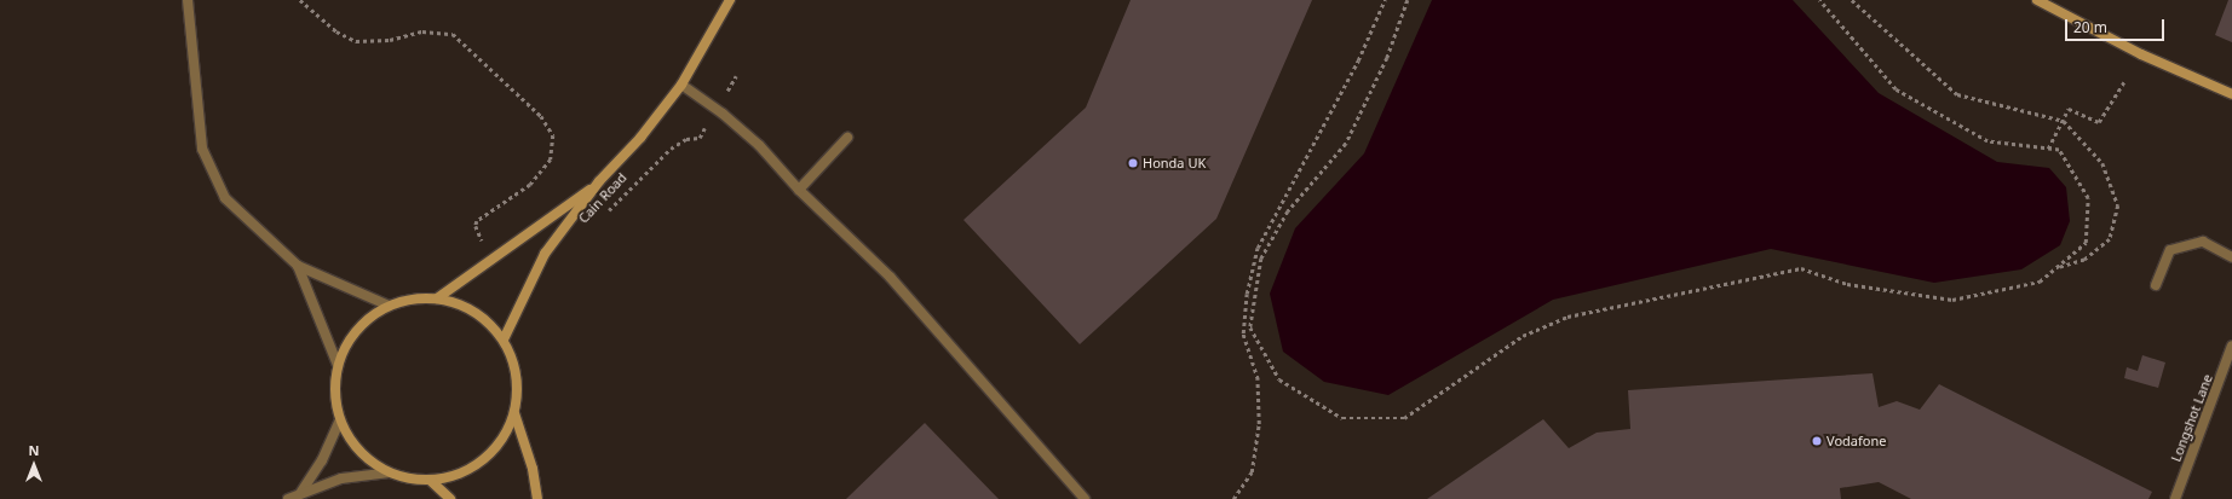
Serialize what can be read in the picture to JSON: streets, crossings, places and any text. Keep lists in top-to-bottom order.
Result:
{
  "streets": {
    "street": ["Cain Road", "Longshot Lane"]
  },
  "places": ["Honda UK", "Vodafone"],
  "scale_bar": "20 m",
  "north": "top"
}
